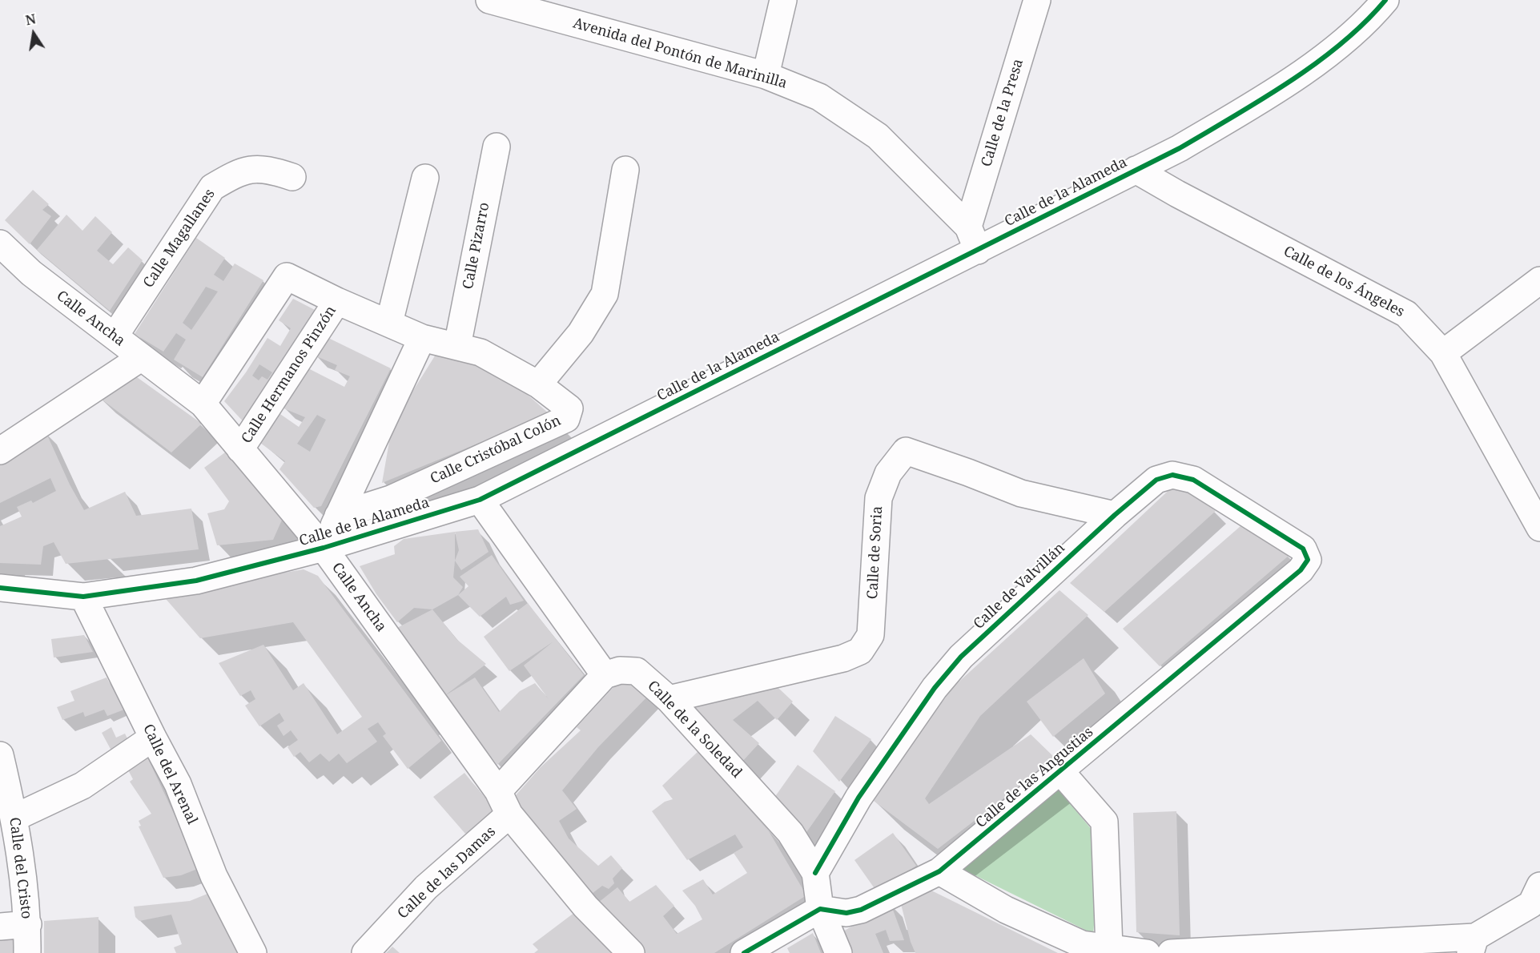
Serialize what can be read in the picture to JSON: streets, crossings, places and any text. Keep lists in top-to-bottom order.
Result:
{
  "streets": {
    "street": [
      "Avenida del Pontón de Marinilla",
      "Calle de la Presa",
      "Calle de la Alameda",
      "Calle Magallanes",
      "Calle Pizarro",
      "Calle de los Ángeles",
      "Calle Ancha",
      "Calle Hermanos Pinzón",
      "Calle Cristóbal Colón",
      "Calle de Soria",
      "Calle de Valvillán",
      "Calle de la Soledad",
      "Calle del Arenal",
      "Calle de las Angustias",
      "Calle del Cristo",
      "Calle de las Damas"
    ]
  },
  "crossings": [
    ["Avenida del Pontón de Marinilla", "Calle de la Presa"],
    ["Avenida del Pontón de Marinilla", "Calle de la Alameda"],
    ["Calle de la Alameda", "Calle de los Ángeles"],
    ["Calle de la Alameda", "Calle Ancha"],
    ["Calle de la Alameda", "Calle del Arenal"],
    ["Calle Magallanes", "Calle Ancha"],
    ["Calle Pizarro", "Calle Cristóbal Colón"],
    ["Calle Ancha", "Calle Hermanos Pinzón"],
    ["Calle Ancha", "Calle Cristóbal Colón"],
    ["Calle Ancha", "Calle de las Damas"],
    ["Calle Hermanos Pinzón", "Calle Cristóbal Colón"],
    ["Calle de Soria", "Calle de Valvillán"],
    ["Calle de Soria", "Calle de la Soledad"],
    ["Calle de Valvillán", "Calle de la Soledad"],
    ["Calle de Valvillán", "Calle de las Angustias"],
    ["Calle de la Soledad", "Calle de las Angustias"]
  ],
  "north": "top"
}
